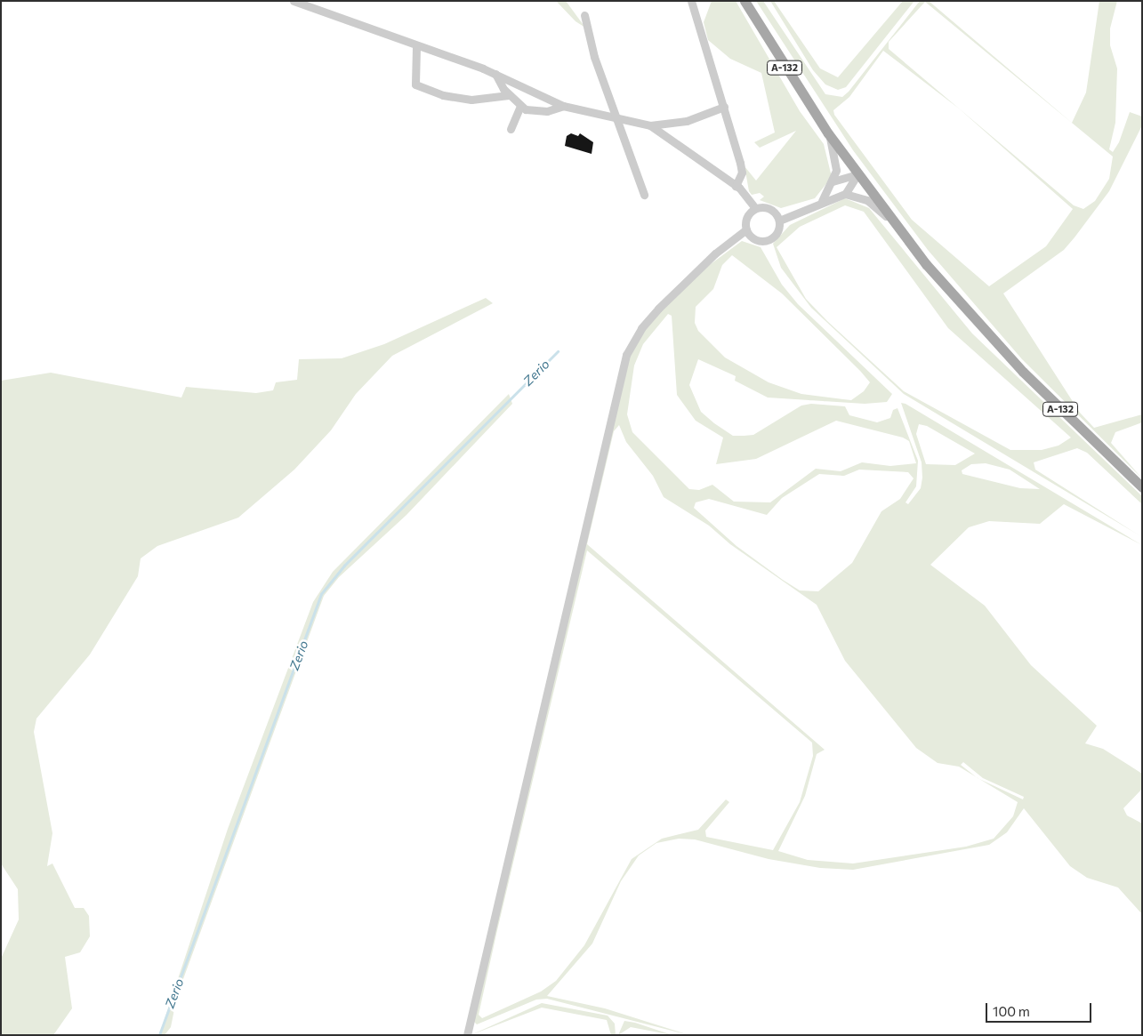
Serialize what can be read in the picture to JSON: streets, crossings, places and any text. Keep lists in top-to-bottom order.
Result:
{
  "streets": {
    "main road": ["A-132"]
  },
  "water": ["Zerio"],
  "scale_bar": "100 m"
}
